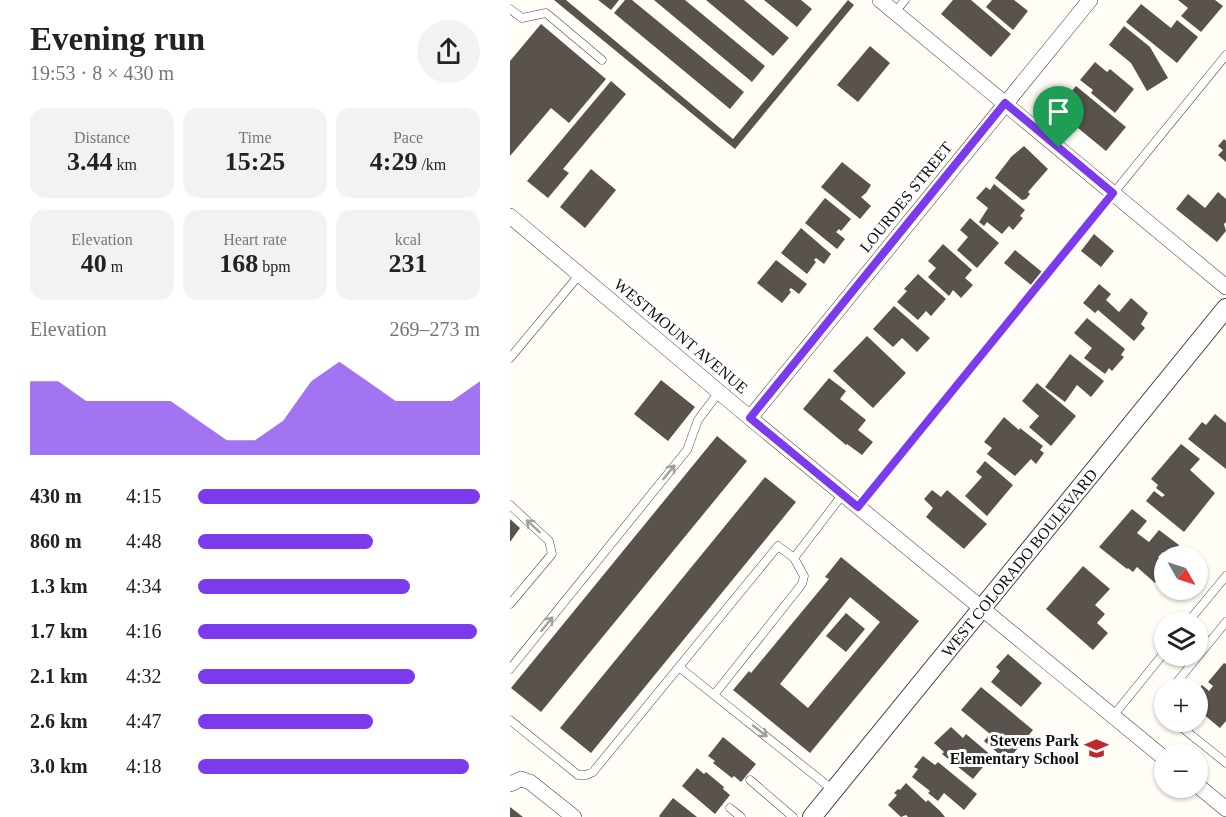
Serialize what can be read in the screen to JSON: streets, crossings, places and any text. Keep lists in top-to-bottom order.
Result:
{
  "streets": {
    "street": ["LOURDES STREET", "WESTMOUNT AVENUE", "WEST COLORADO BOULEVARD"]
  },
  "crossings": [
    ["LOURDES STREET", "WESTMOUNT AVENUE"],
    ["WESTMOUNT AVENUE", "WEST COLORADO BOULEVARD"]
  ],
  "places": {
    "school or university": ["Stevens Park Elementary School"]
  },
  "north": "bottom right",
  "page": {
    "heading": ["Evening run", "19:53 · 8 × 430 m"],
    "stats": [
      ["Distance", "3.44 km"],
      ["Time", "15:25"],
      ["Pace", "4:29 /km"],
      ["Elevation", "40 m"],
      ["Heart rate", "168 bpm"],
      ["kcal", "231"]
    ],
    "chart": ["Elevation", "269–273 m"],
    "list": [
      {
        "name": "430 m",
        "note": "4:15"
      },
      {
        "name": "860 m",
        "note": "4:48"
      },
      {
        "name": "1.3 km",
        "note": "4:34"
      },
      {
        "name": "1.7 km",
        "note": "4:16"
      },
      {
        "name": "2.1 km",
        "note": "4:32"
      },
      {
        "name": "2.6 km",
        "note": "4:47"
      },
      {
        "name": "3.0 km",
        "note": "4:18"
      }
    ],
    "map_buttons": ["+", "−"]
  }
}
